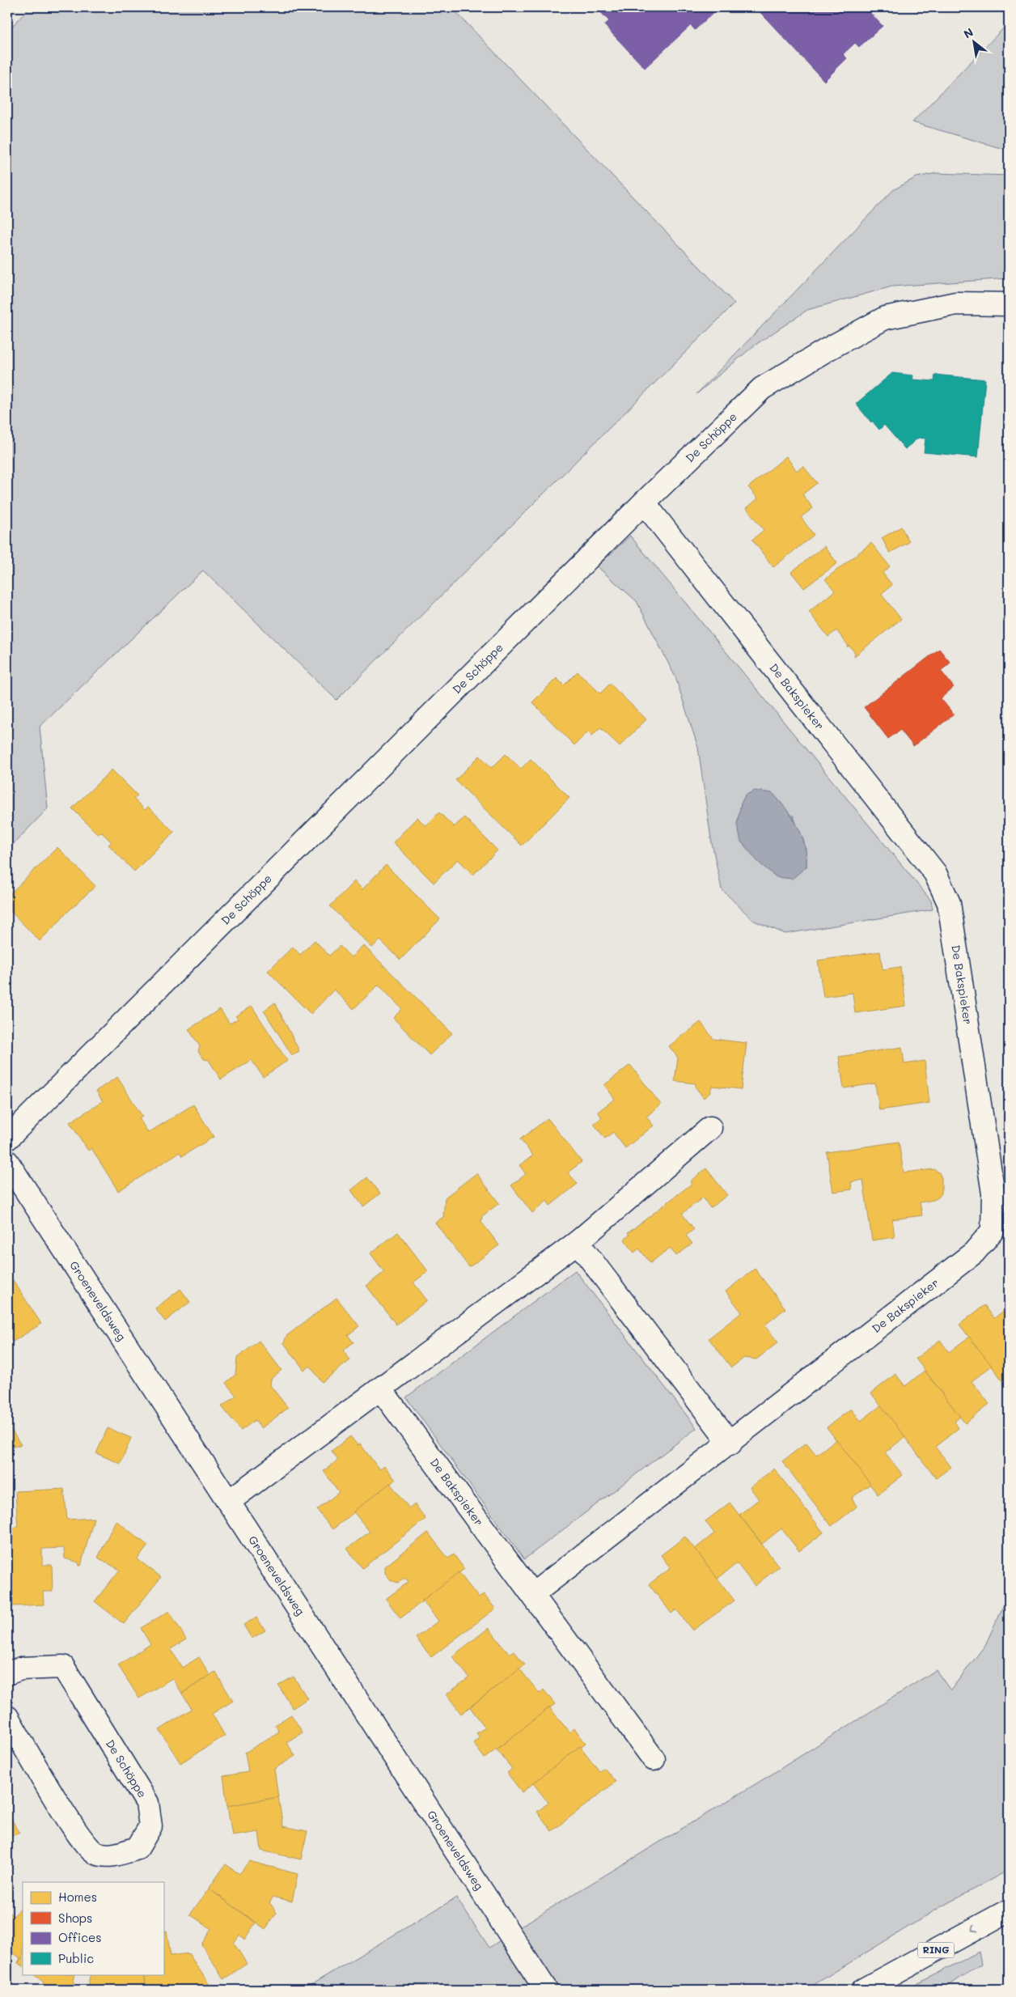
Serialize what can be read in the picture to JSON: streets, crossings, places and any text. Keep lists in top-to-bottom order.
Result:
{
  "streets": {
    "street": [
      "De Schöppe",
      "De Bakspieker",
      "Groeneveldsweg",
      "RING"
    ]
  },
  "crossings": [
    ["De Schöppe", "De Bakspieker"]
  ],
  "legend": [
    "Homes",
    "Shops",
    "Offices",
    "Public"
  ],
  "north": "top left"
}
